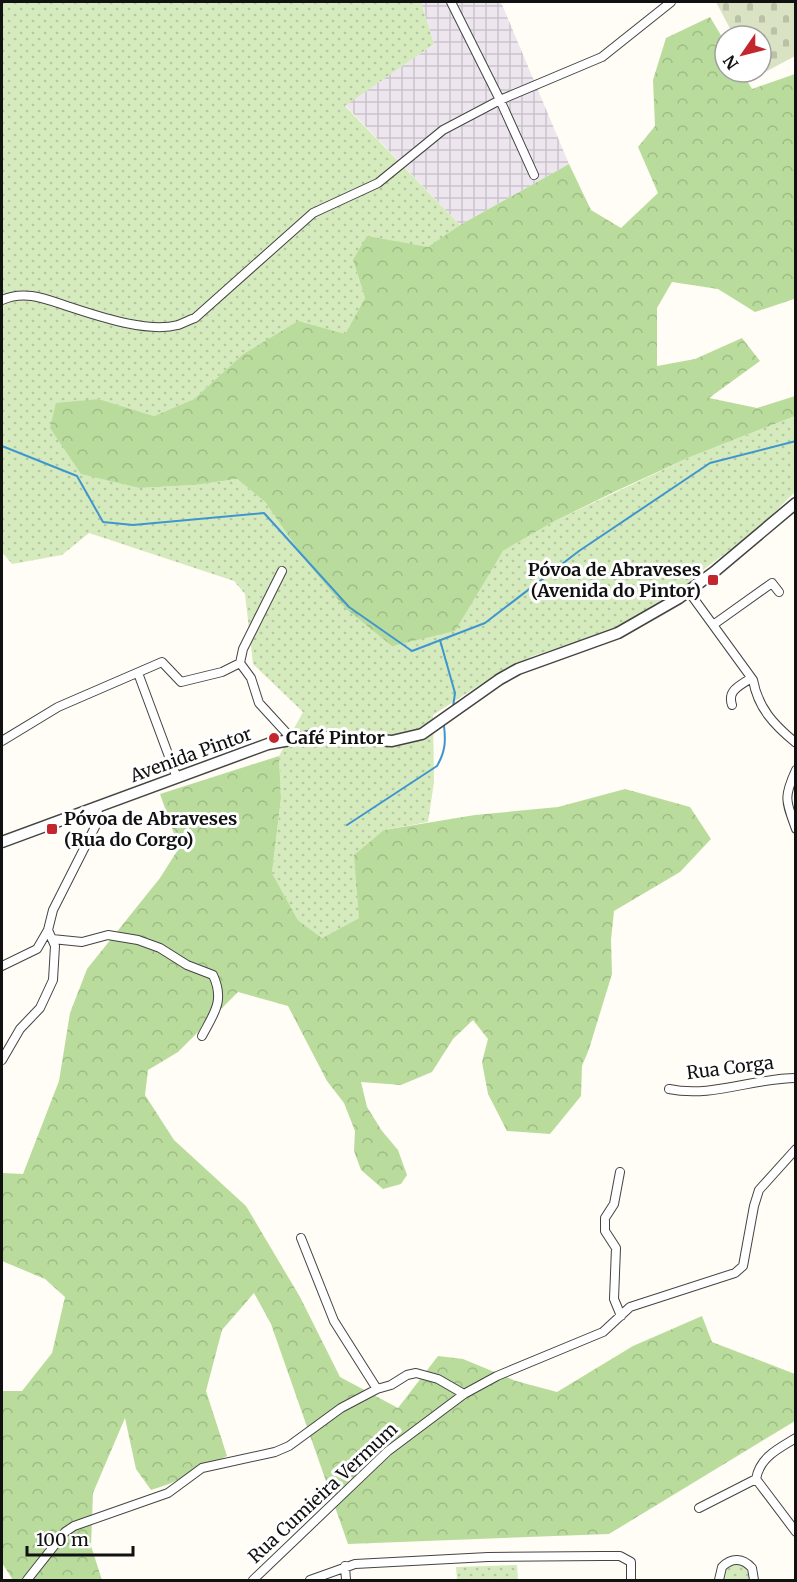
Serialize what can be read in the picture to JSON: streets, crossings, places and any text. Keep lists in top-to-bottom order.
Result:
{
  "streets": {
    "street": ["Avenida Pintor", "Rua Corga", "Rua Cumieira Vermum"]
  },
  "places": {
    "transit": ["Póvoa de Abraveses (Avenida do Pintor)", "Póvoa de Abraveses (Rua do Corgo)"],
    "other": ["Café Pintor"]
  },
  "scale_bar": "100 m",
  "north": "bottom left"
}
